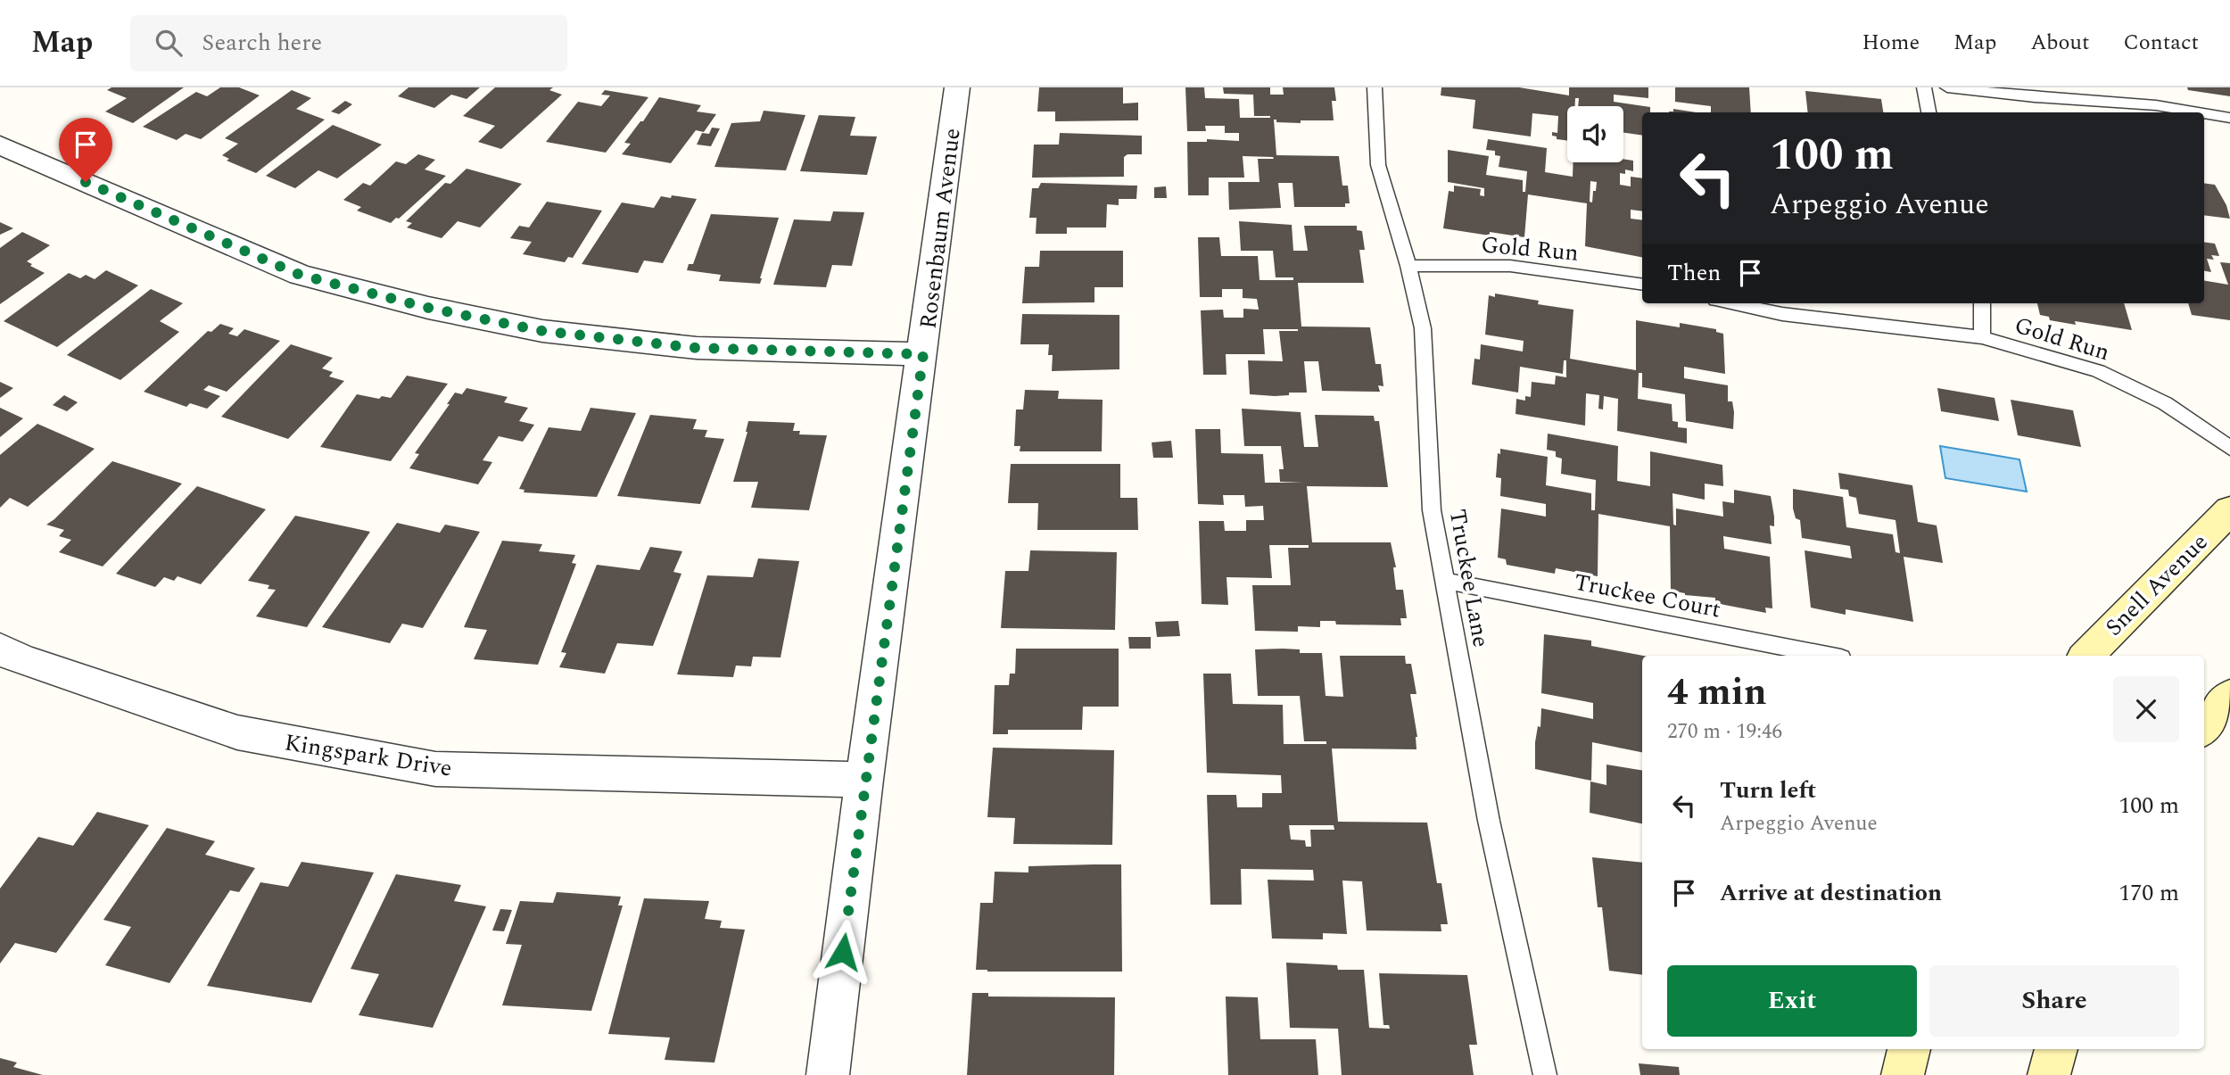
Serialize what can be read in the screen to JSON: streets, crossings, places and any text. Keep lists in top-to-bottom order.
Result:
{
  "streets": {
    "main road": ["Snell Avenue"],
    "street": ["Rosenbaum Avenue", "Kingspark Drive"],
    "lane": ["Gold Run", "Truckee Lane", "Truckee Court"]
  },
  "crossings": [
    ["Rosenbaum Avenue", "Kingspark Drive"],
    ["Gold Run", "Truckee Lane"],
    ["Truckee Lane", "Truckee Court"]
  ],
  "page": {
    "header": "Map",
    "search": "Search here",
    "nav": [
      "Home",
      "Map",
      "About",
      "Contact"
    ],
    "turn": ["100 m", "Arpeggio Avenue"],
    "then": "Then",
    "heading": ["4 min", "270 m · 19:46"],
    "list": [
      {
        "name": "Turn left",
        "note": "Arpeggio Avenue",
        "value": "100 m"
      },
      {
        "name": "Arrive at destination",
        "value": "170 m"
      }
    ],
    "buttons": ["Exit", "Share"]
  }
}
